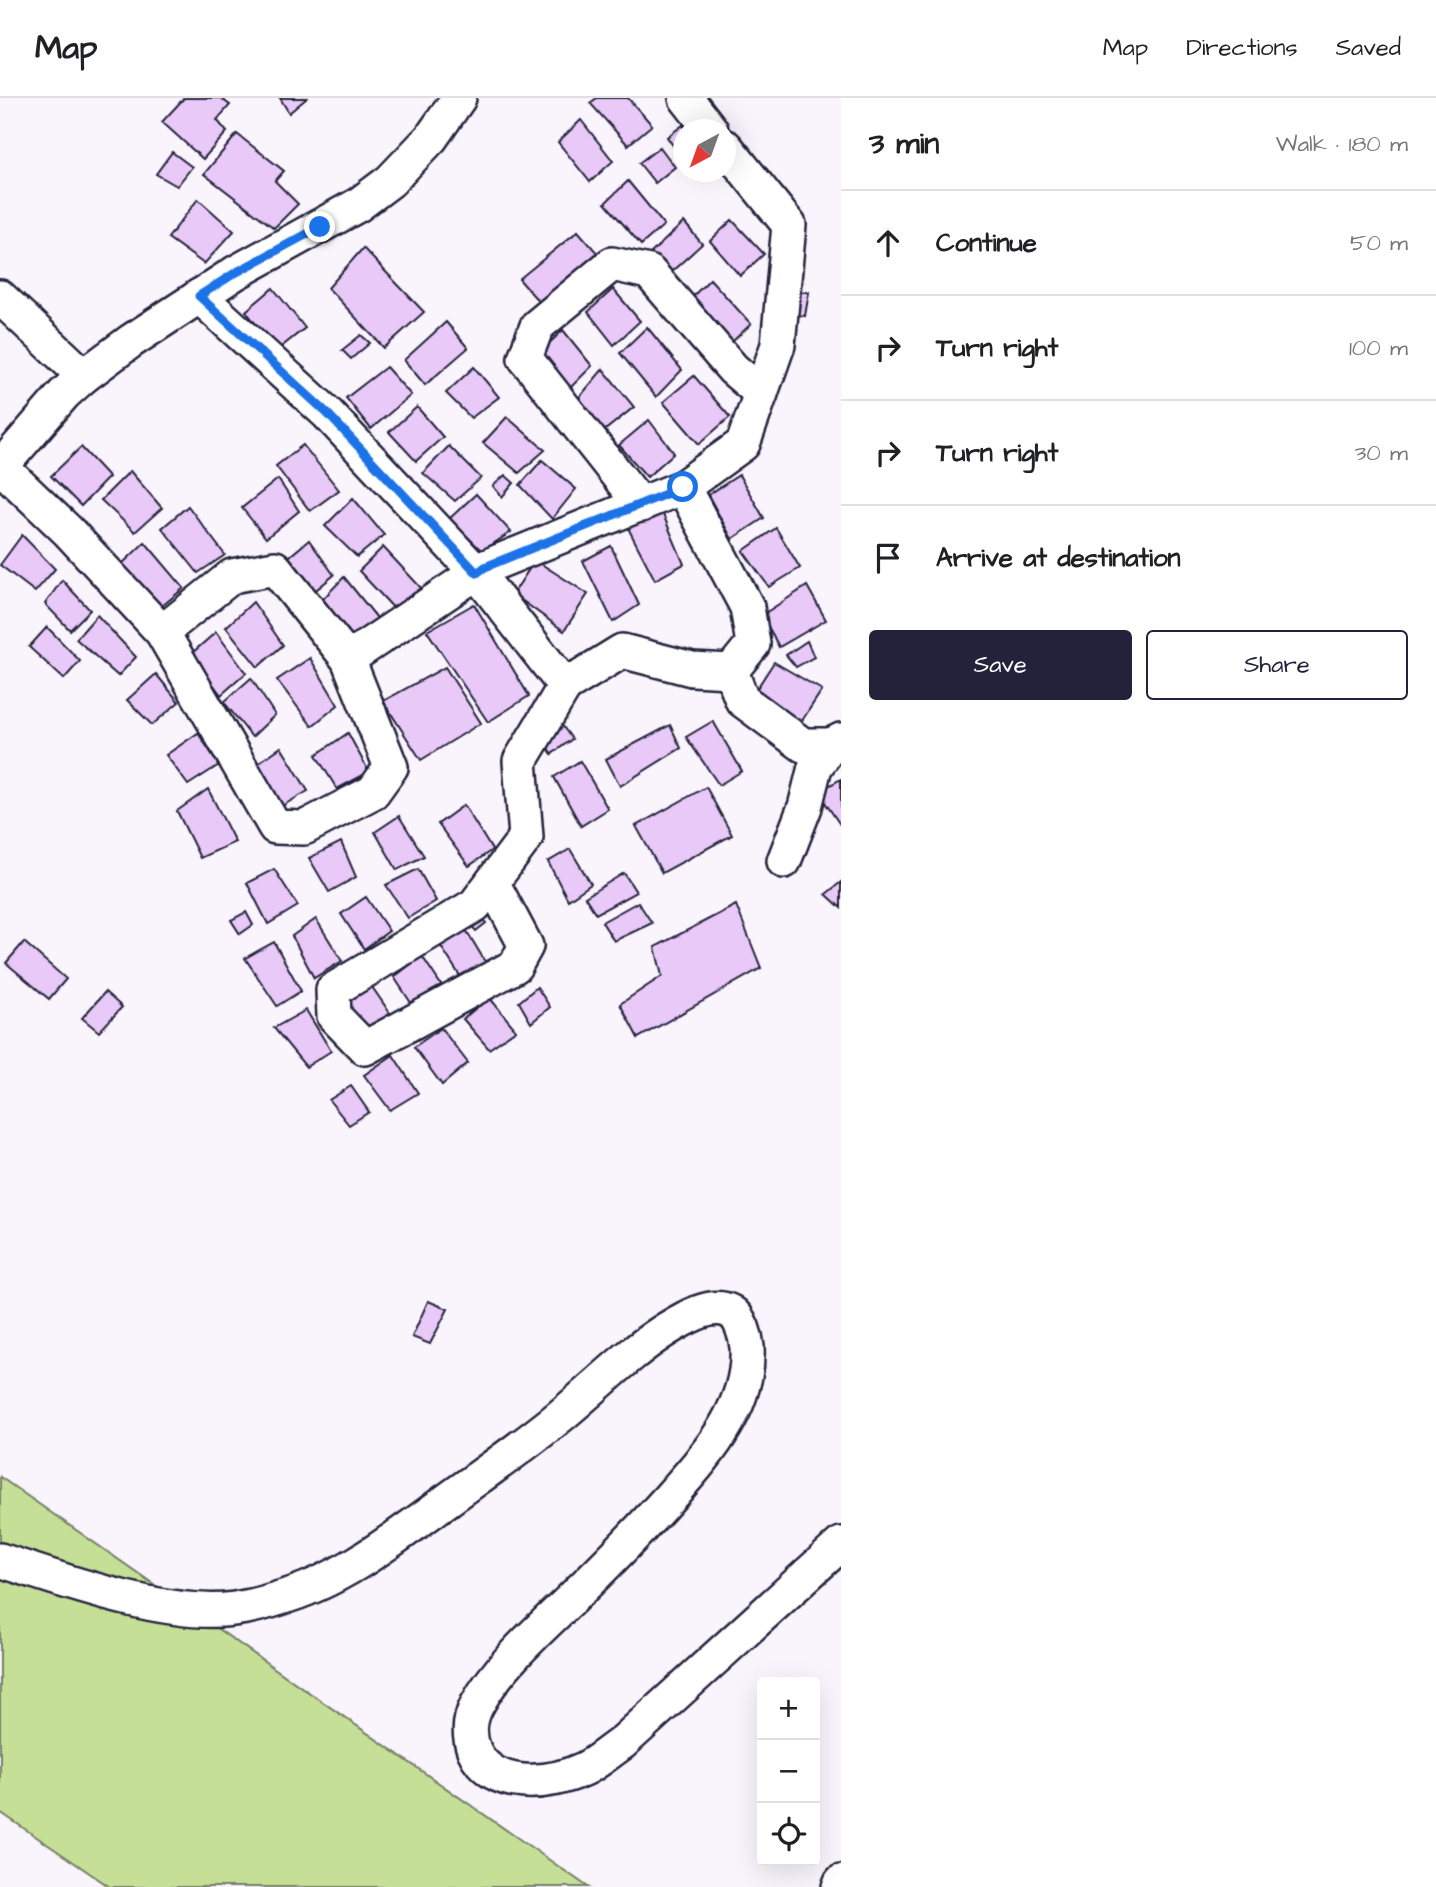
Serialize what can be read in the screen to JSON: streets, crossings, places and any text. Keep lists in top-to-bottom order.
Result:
{
  "north": "bottom left",
  "page": {
    "header": "Map",
    "nav": ["Map", "Directions", "Saved"],
    "heading": ["3 min", "Walk · 180 m"],
    "list": [
      ["Continue", "50 m"],
      ["Turn right", "100 m"],
      ["Turn right", "30 m"],
      "Arrive at destination"
    ],
    "buttons": ["Save", "Share"],
    "map_buttons": ["+", "−"]
  }
}
